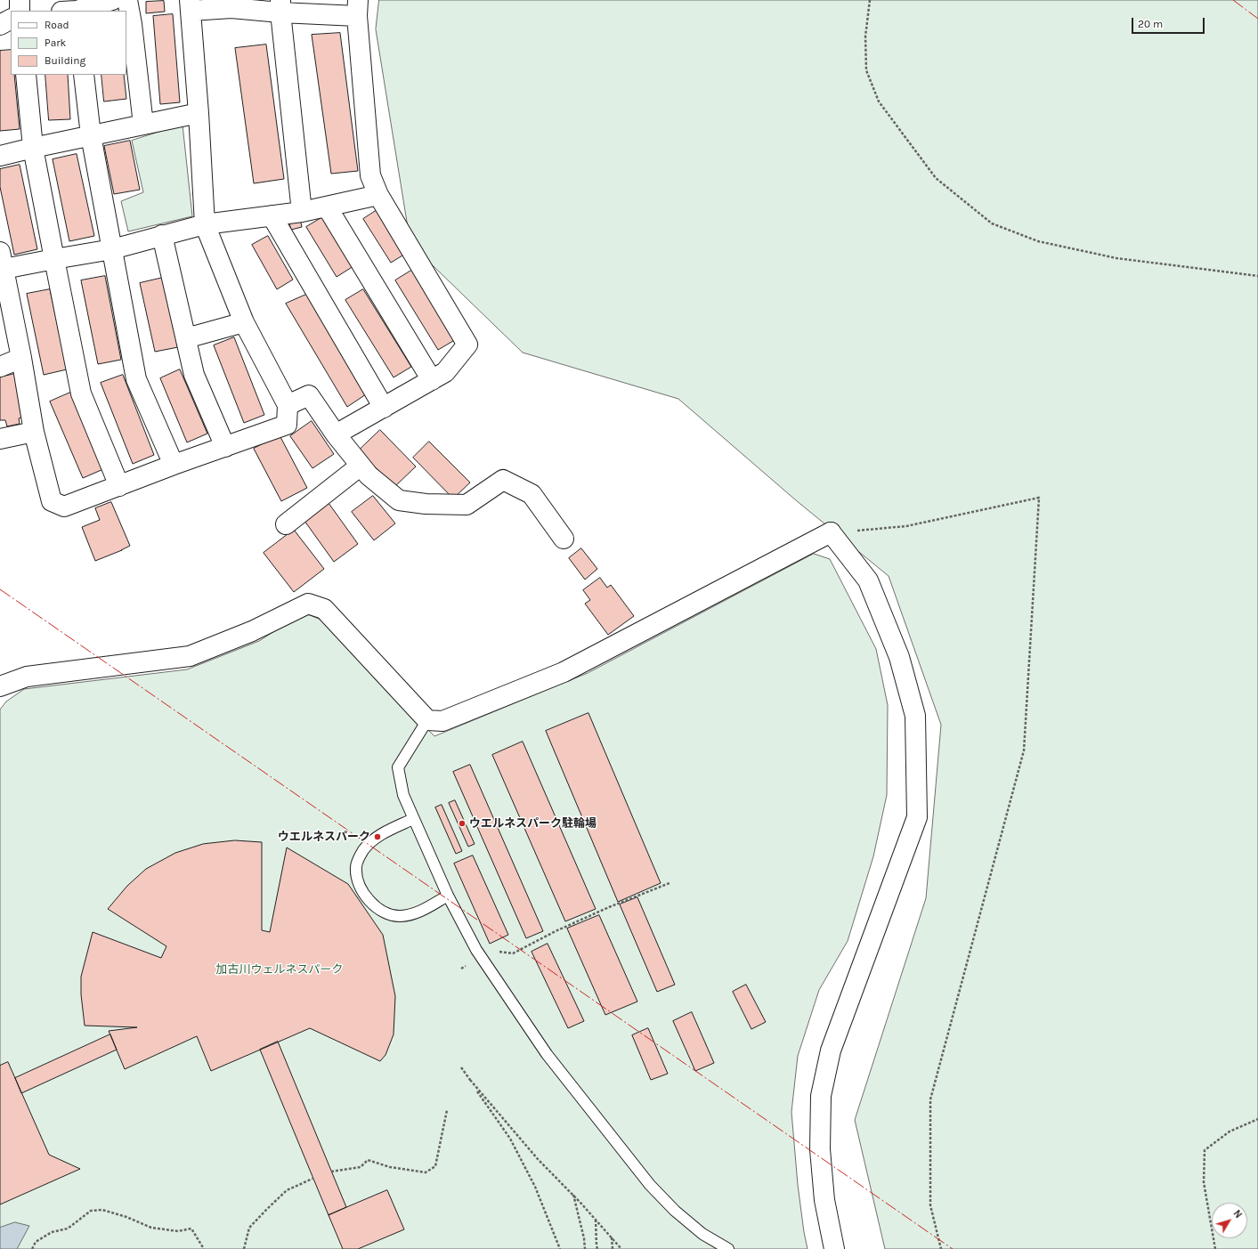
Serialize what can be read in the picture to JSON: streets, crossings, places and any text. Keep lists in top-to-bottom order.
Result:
{
  "parks": ["加古川ウェルネスパーク"],
  "places": ["ウエルネスパーク駐輪場", "ウエルネスパーク"],
  "legend": ["Road", "Park", "Building"],
  "scale_bar": "20 m",
  "north": "top right"
}
